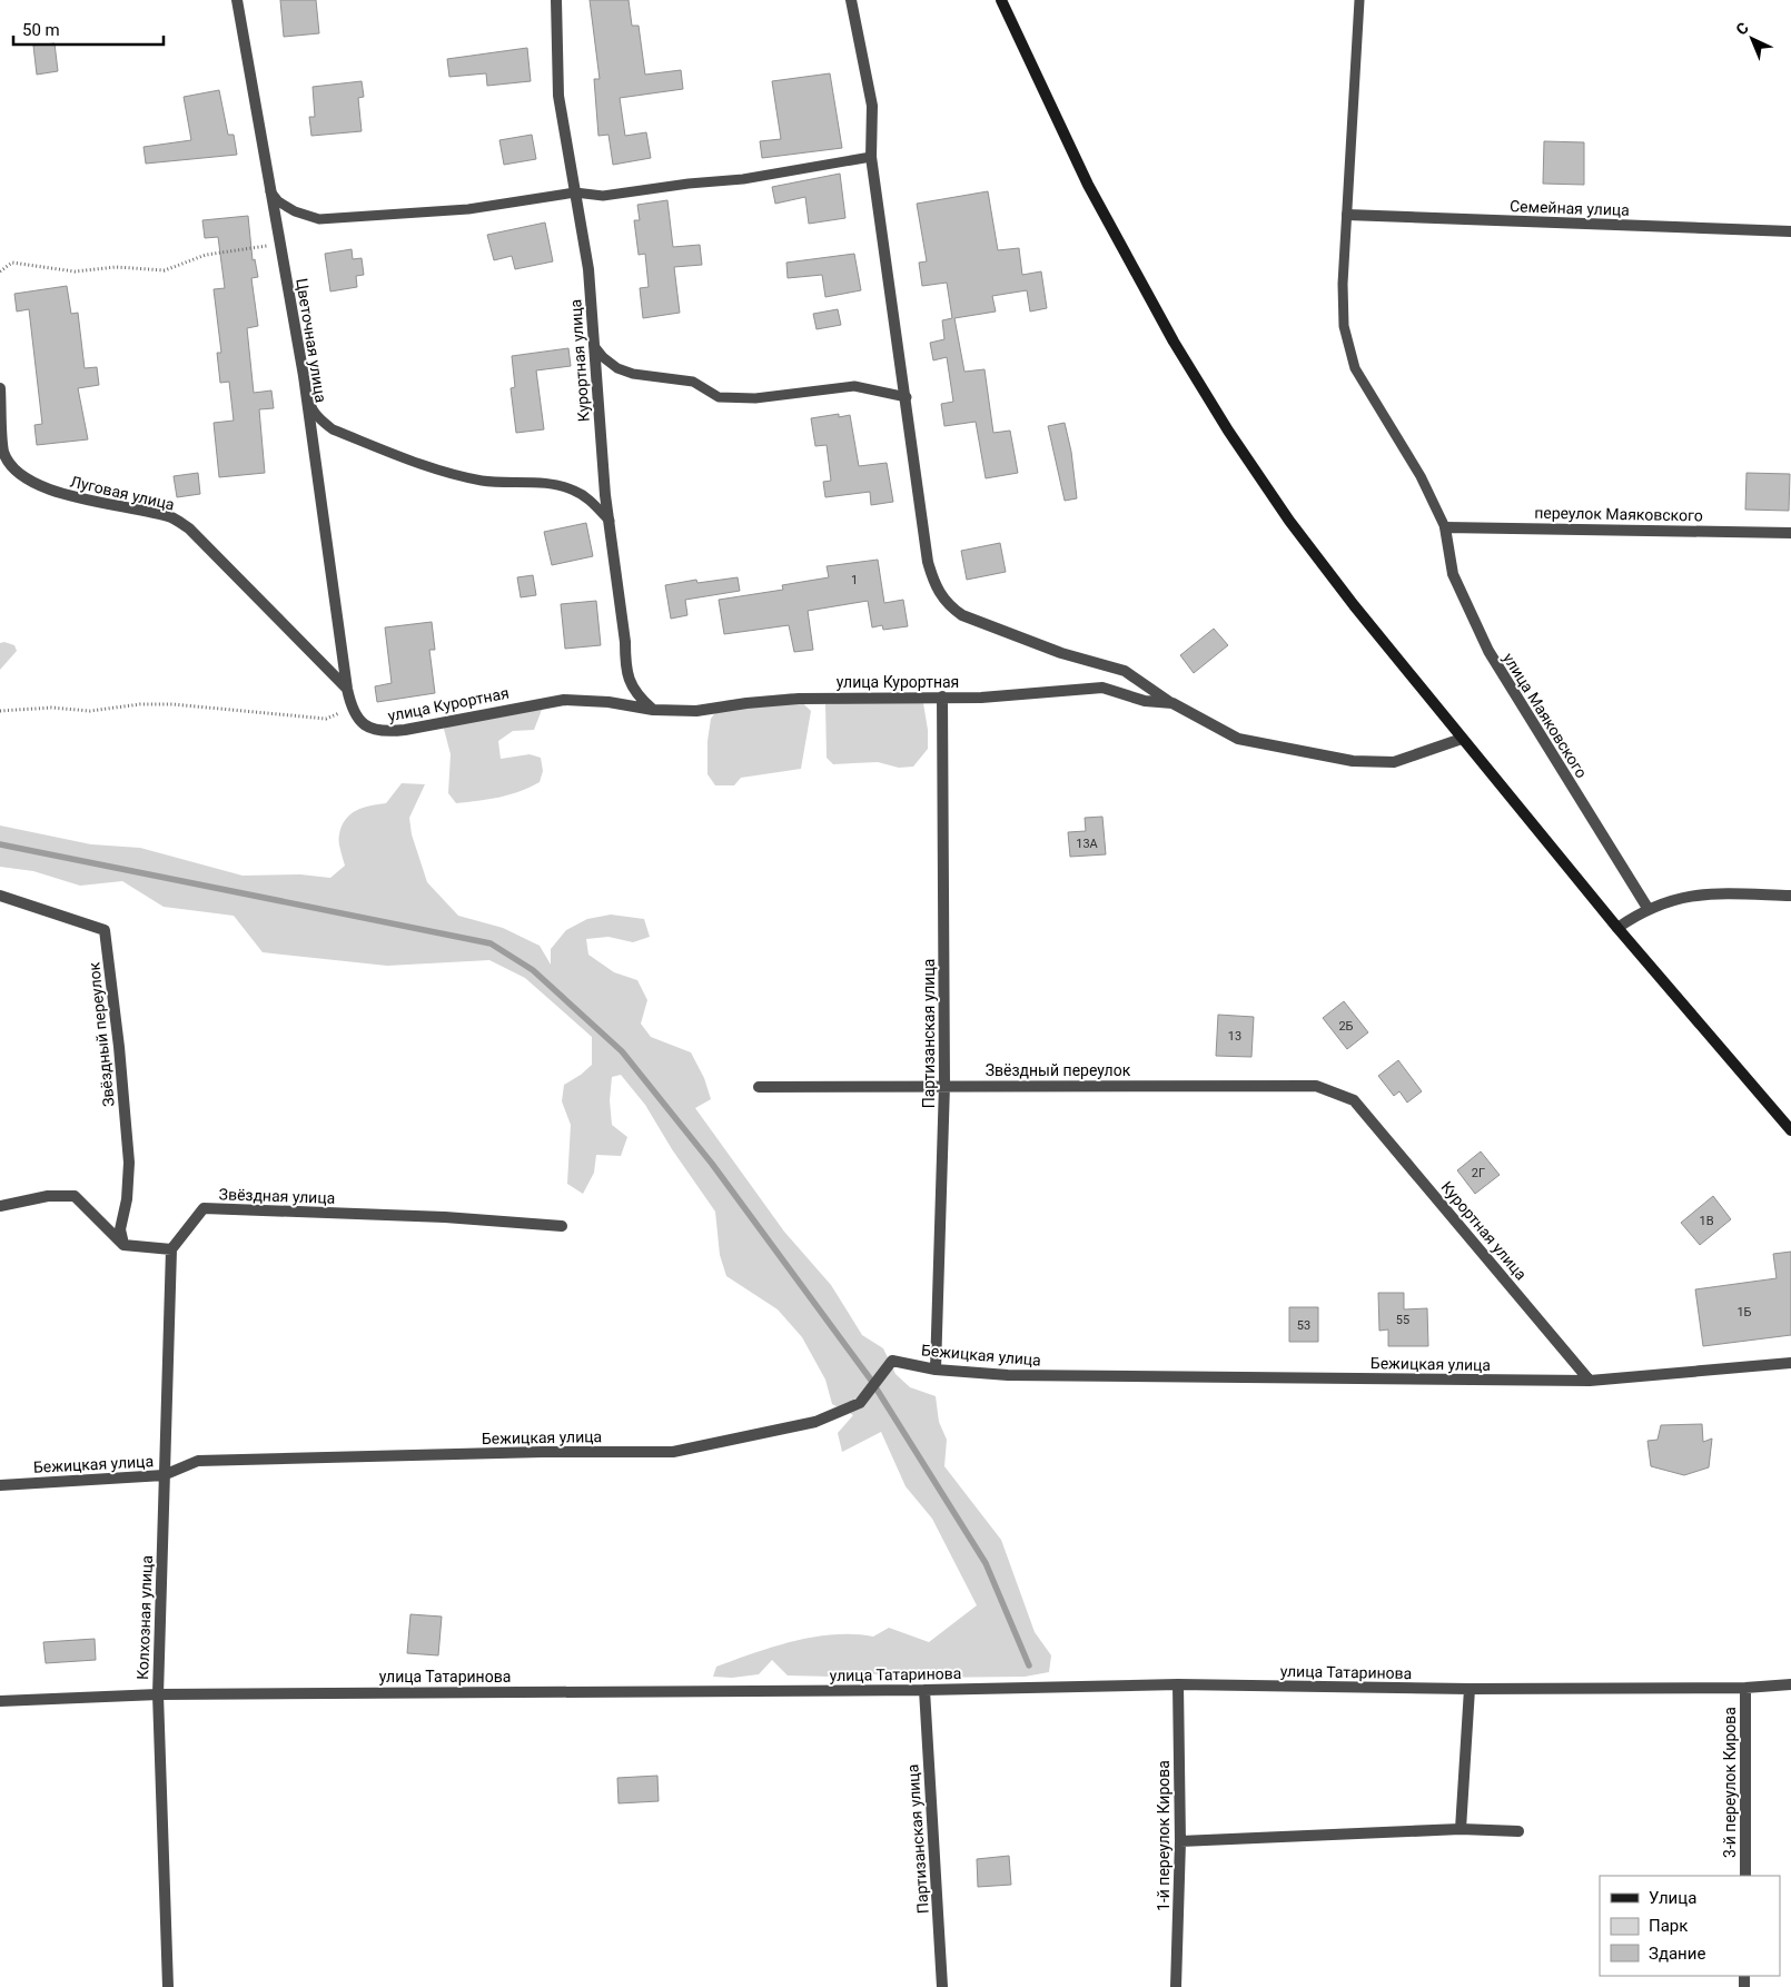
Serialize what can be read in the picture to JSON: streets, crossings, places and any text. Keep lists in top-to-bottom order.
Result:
{
  "streets": {
    "street": [
      "Семейная улица",
      "Цветочная улица",
      "Курортная улица",
      "Луговая улица",
      "переулок Маяковского",
      "улица Курортная",
      "улица Маяковского",
      "Партизанская улица",
      "Звёздный переулок",
      "Звёздная улица",
      "Бежицкая улица",
      "Колхозная улица",
      "улица Татаринова",
      "3-й переулок Кирова",
      "1-й переулок Кирова"
    ]
  },
  "crossings": [
    ["Цветочная улица", "Луговая улица"],
    ["Курортная улица", "улица Курортная"],
    ["Курортная улица", "Звёздный переулок"],
    ["Курортная улица", "Бежицкая улица"],
    ["переулок Маяковского", "улица Маяковского"],
    ["улица Курортная", "Партизанская улица"],
    ["Партизанская улица", "Звёздный переулок"],
    ["Партизанская улица", "Бежицкая улица"],
    ["Партизанская улица", "улица Татаринова"],
    ["Звёздная улица", "Колхозная улица"],
    ["Бежицкая улица", "Колхозная улица"],
    ["Колхозная улица", "улица Татаринова"],
    ["улица Татаринова", "3-й переулок Кирова"],
    ["улица Татаринова", "1-й переулок Кирова"]
  ],
  "house_numbers": [
    "1",
    "13А",
    "2Б",
    "13",
    "2Г",
    "1В",
    "1Б",
    "55",
    "53"
  ],
  "legend": ["Улица", "Парк", "Здание"],
  "scale_bar": "50 m",
  "north": "top left"
}
